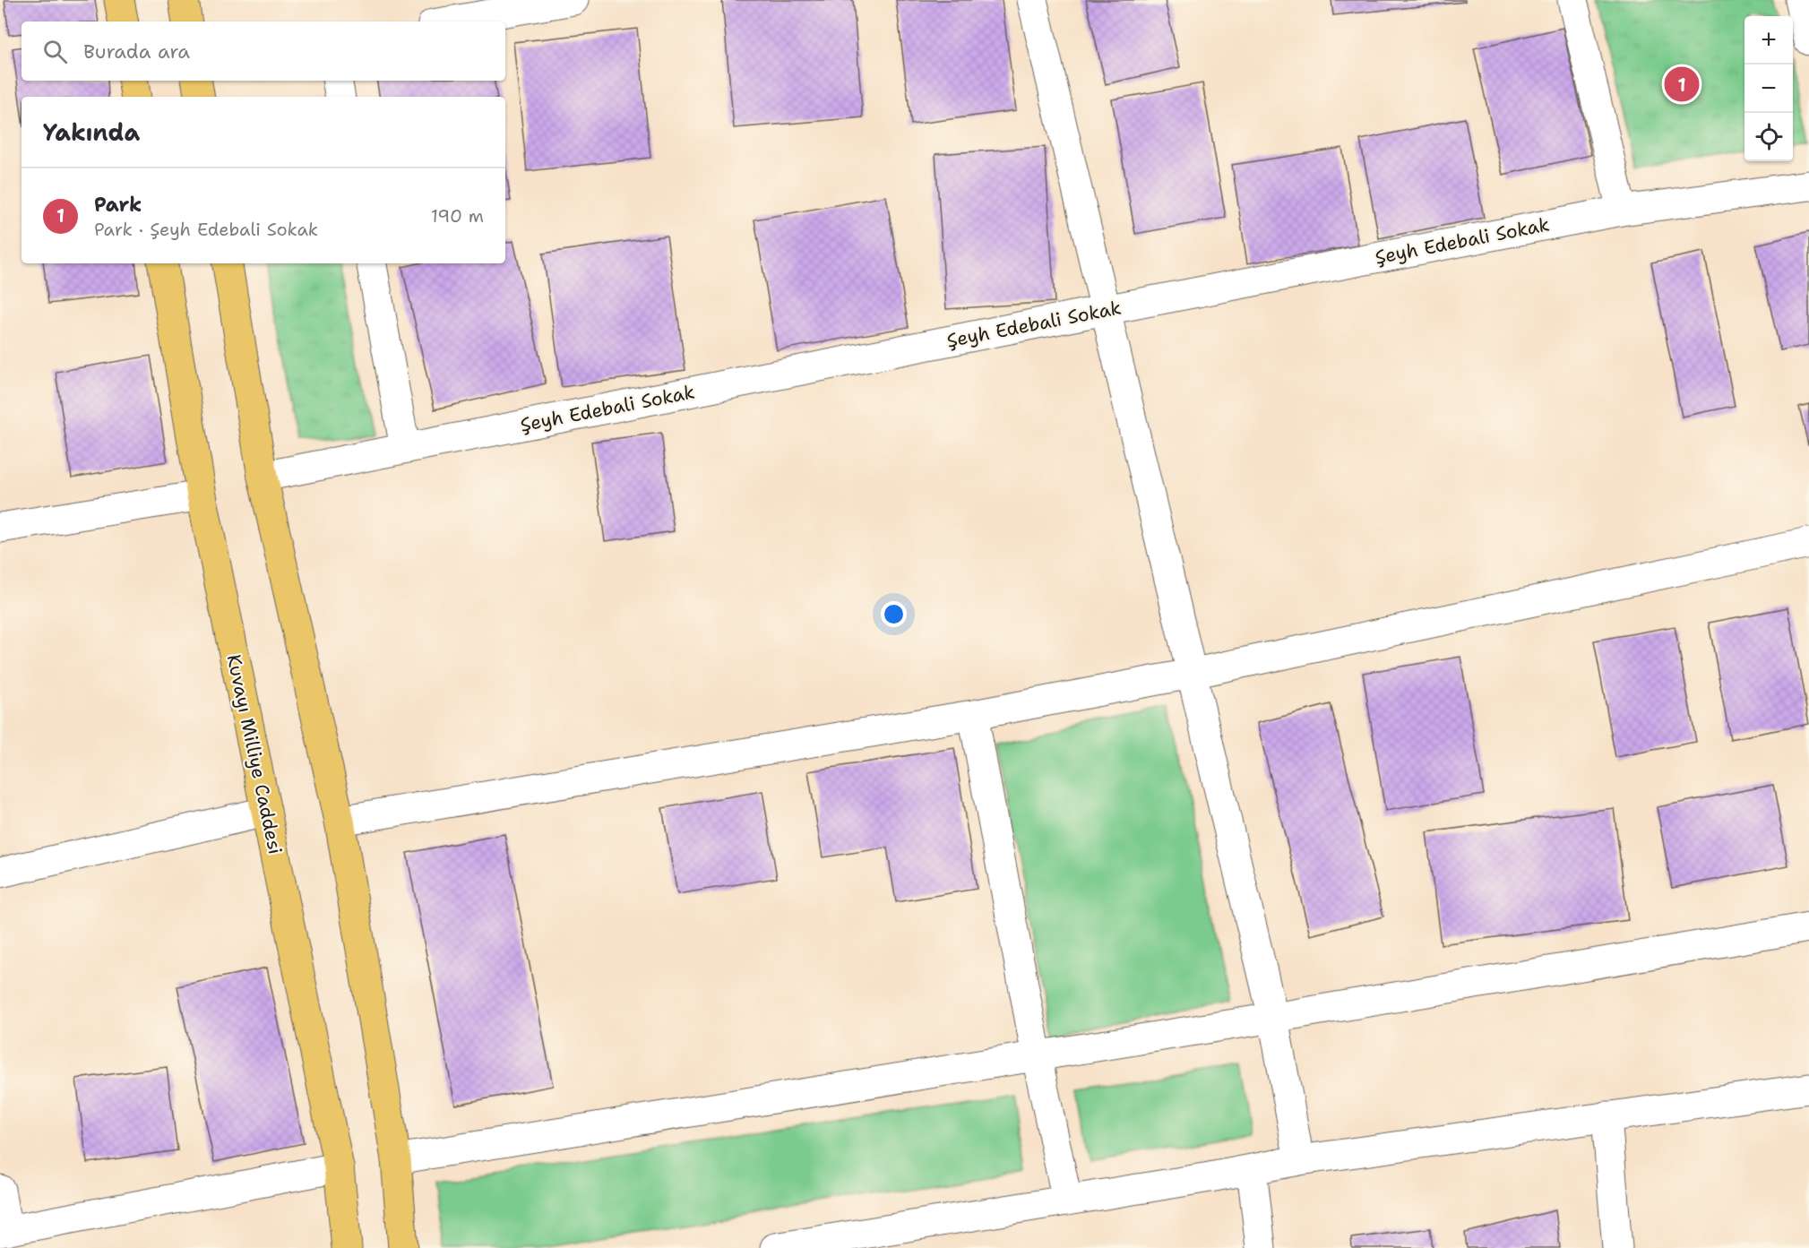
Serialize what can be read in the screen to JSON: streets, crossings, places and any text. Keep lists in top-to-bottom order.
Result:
{
  "streets": {
    "main road": ["Kuvayı Milliye Caddesi"],
    "street": ["Şeyh Edebali Sokak"]
  },
  "page": {
    "map_buttons": ["+", "−"],
    "search": "Burada ara",
    "pins": "1",
    "heading": "Yakında",
    "list": [
      {
        "mark": "1",
        "name": "Park",
        "note": "Park · Şeyh Edebali Sokak",
        "value": "190 m"
      }
    ]
  }
}
